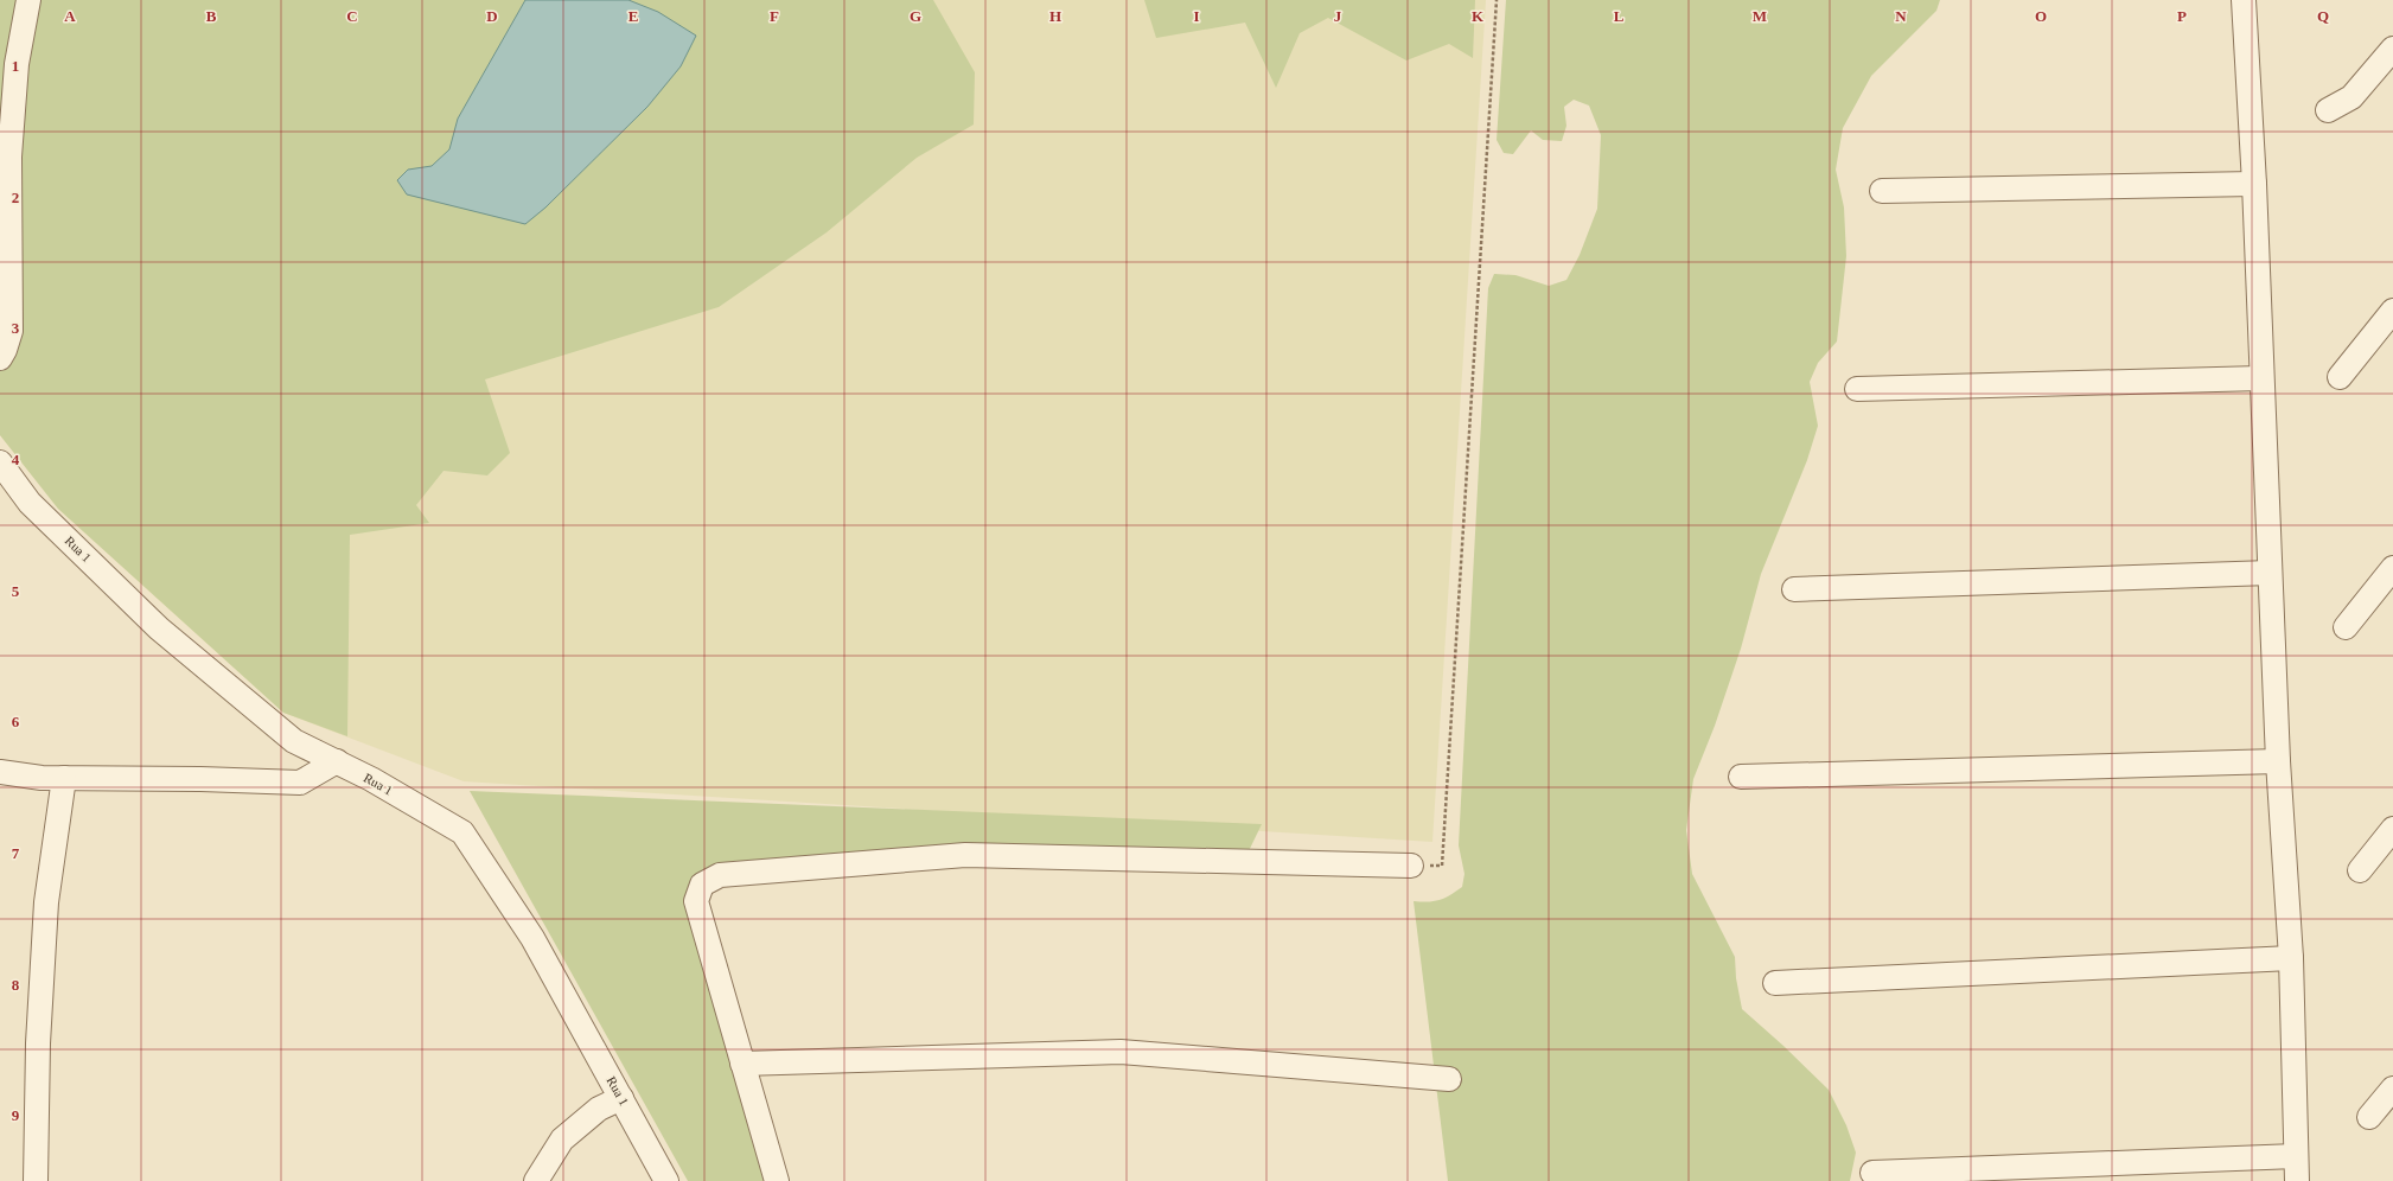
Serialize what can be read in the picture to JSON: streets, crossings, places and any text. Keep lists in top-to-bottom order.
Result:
{
  "streets": {
    "street": ["Rua 1"]
  },
  "grid": {
    "columns": [
      "A",
      "B",
      "C",
      "D",
      "E",
      "F",
      "G",
      "H",
      "I",
      "J",
      "K",
      "L",
      "M",
      "N",
      "O",
      "P",
      "Q"
    ],
    "rows": [
      "1",
      "2",
      "3",
      "4",
      "5",
      "6",
      "7",
      "8",
      "9"
    ]
  }
}
